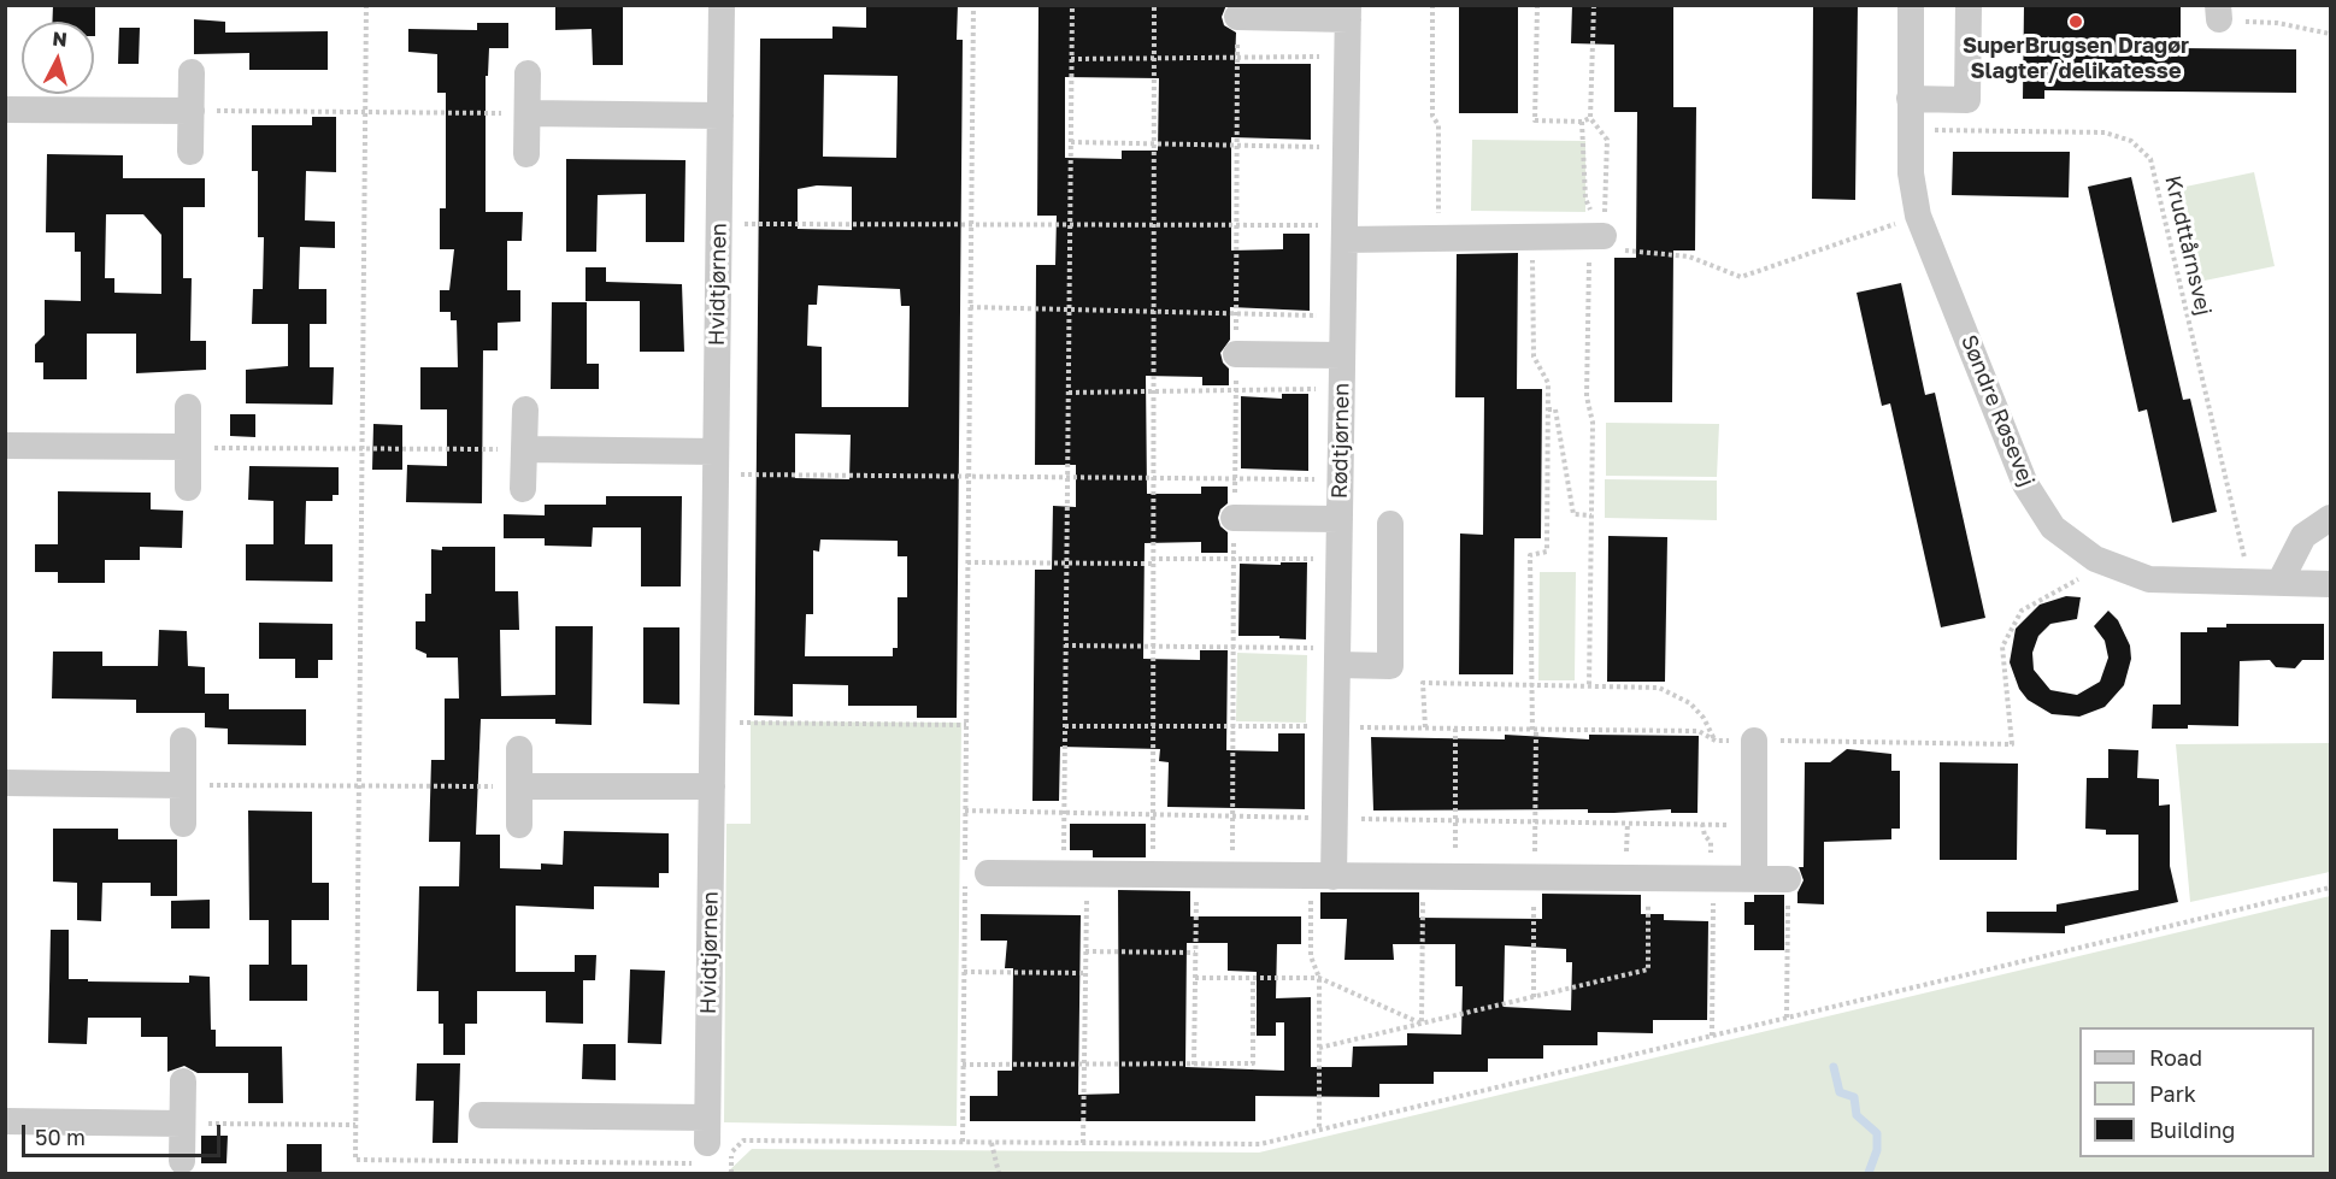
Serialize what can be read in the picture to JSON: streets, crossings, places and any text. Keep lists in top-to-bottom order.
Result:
{
  "streets": {
    "street": ["Hvidtjørnen", "Søndre Røsevej", "Rødtjørnen"],
    "path": ["Krudttårnsvej"]
  },
  "crossings": [
    ["Krudttårnsvej", "Søndre Røsevej"]
  ],
  "places": ["SuperBrugsen Dragør Slagter/delikatesse"],
  "legend": ["Road", "Park", "Building"],
  "scale_bar": "50 m",
  "north": "top"
}
